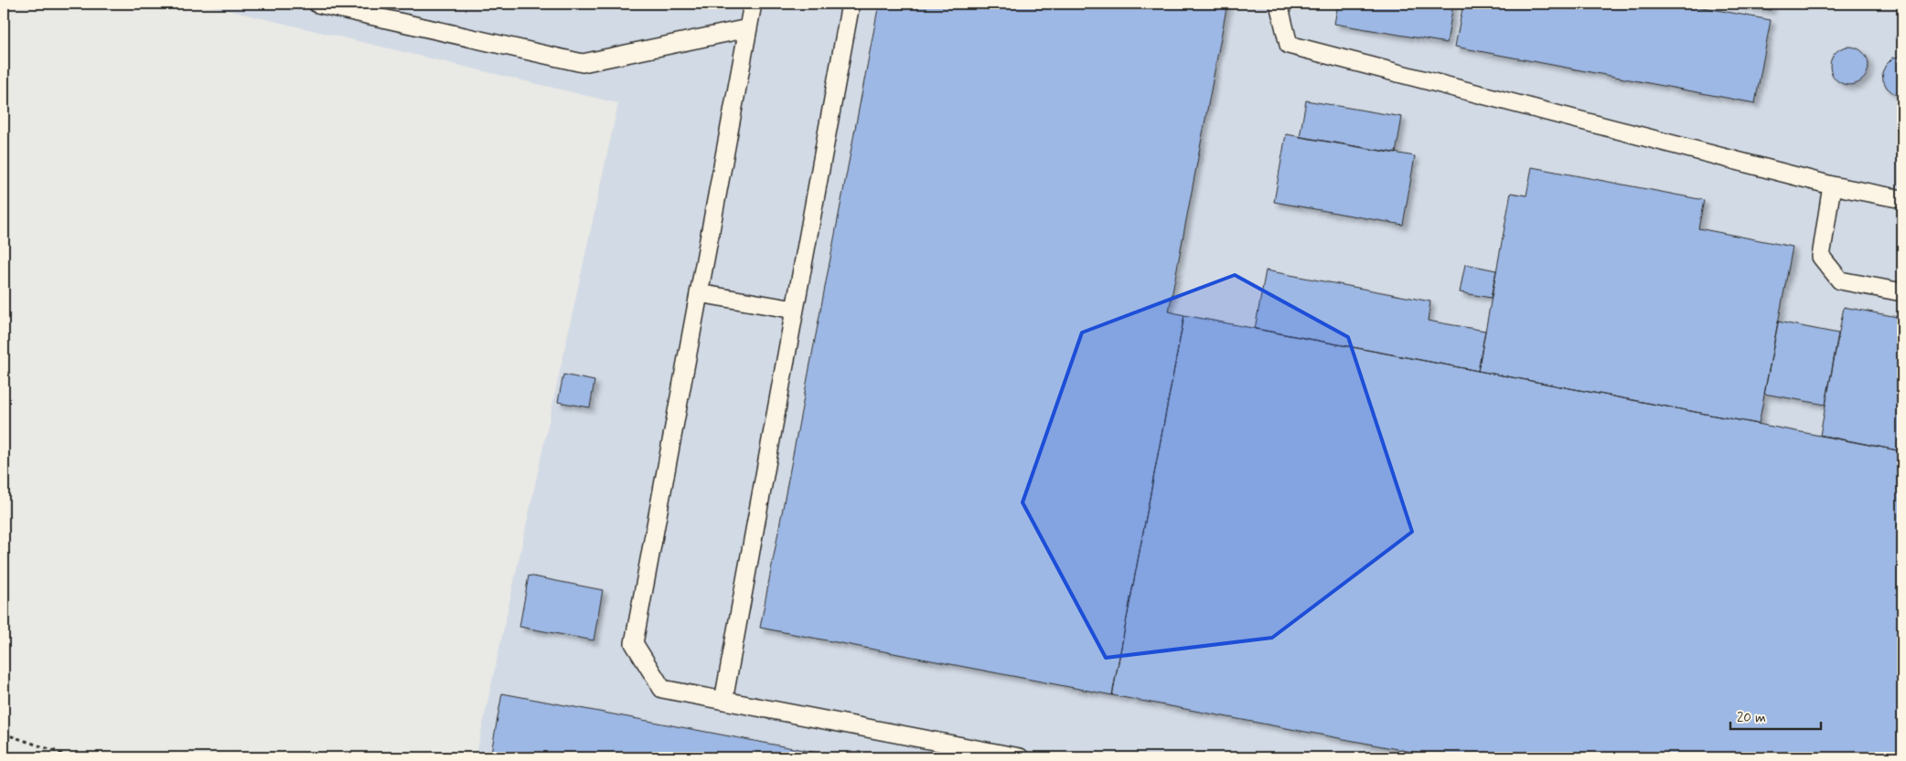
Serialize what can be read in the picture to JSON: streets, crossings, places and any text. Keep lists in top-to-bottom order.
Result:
{
  "scale_bar": "20 m"
}
